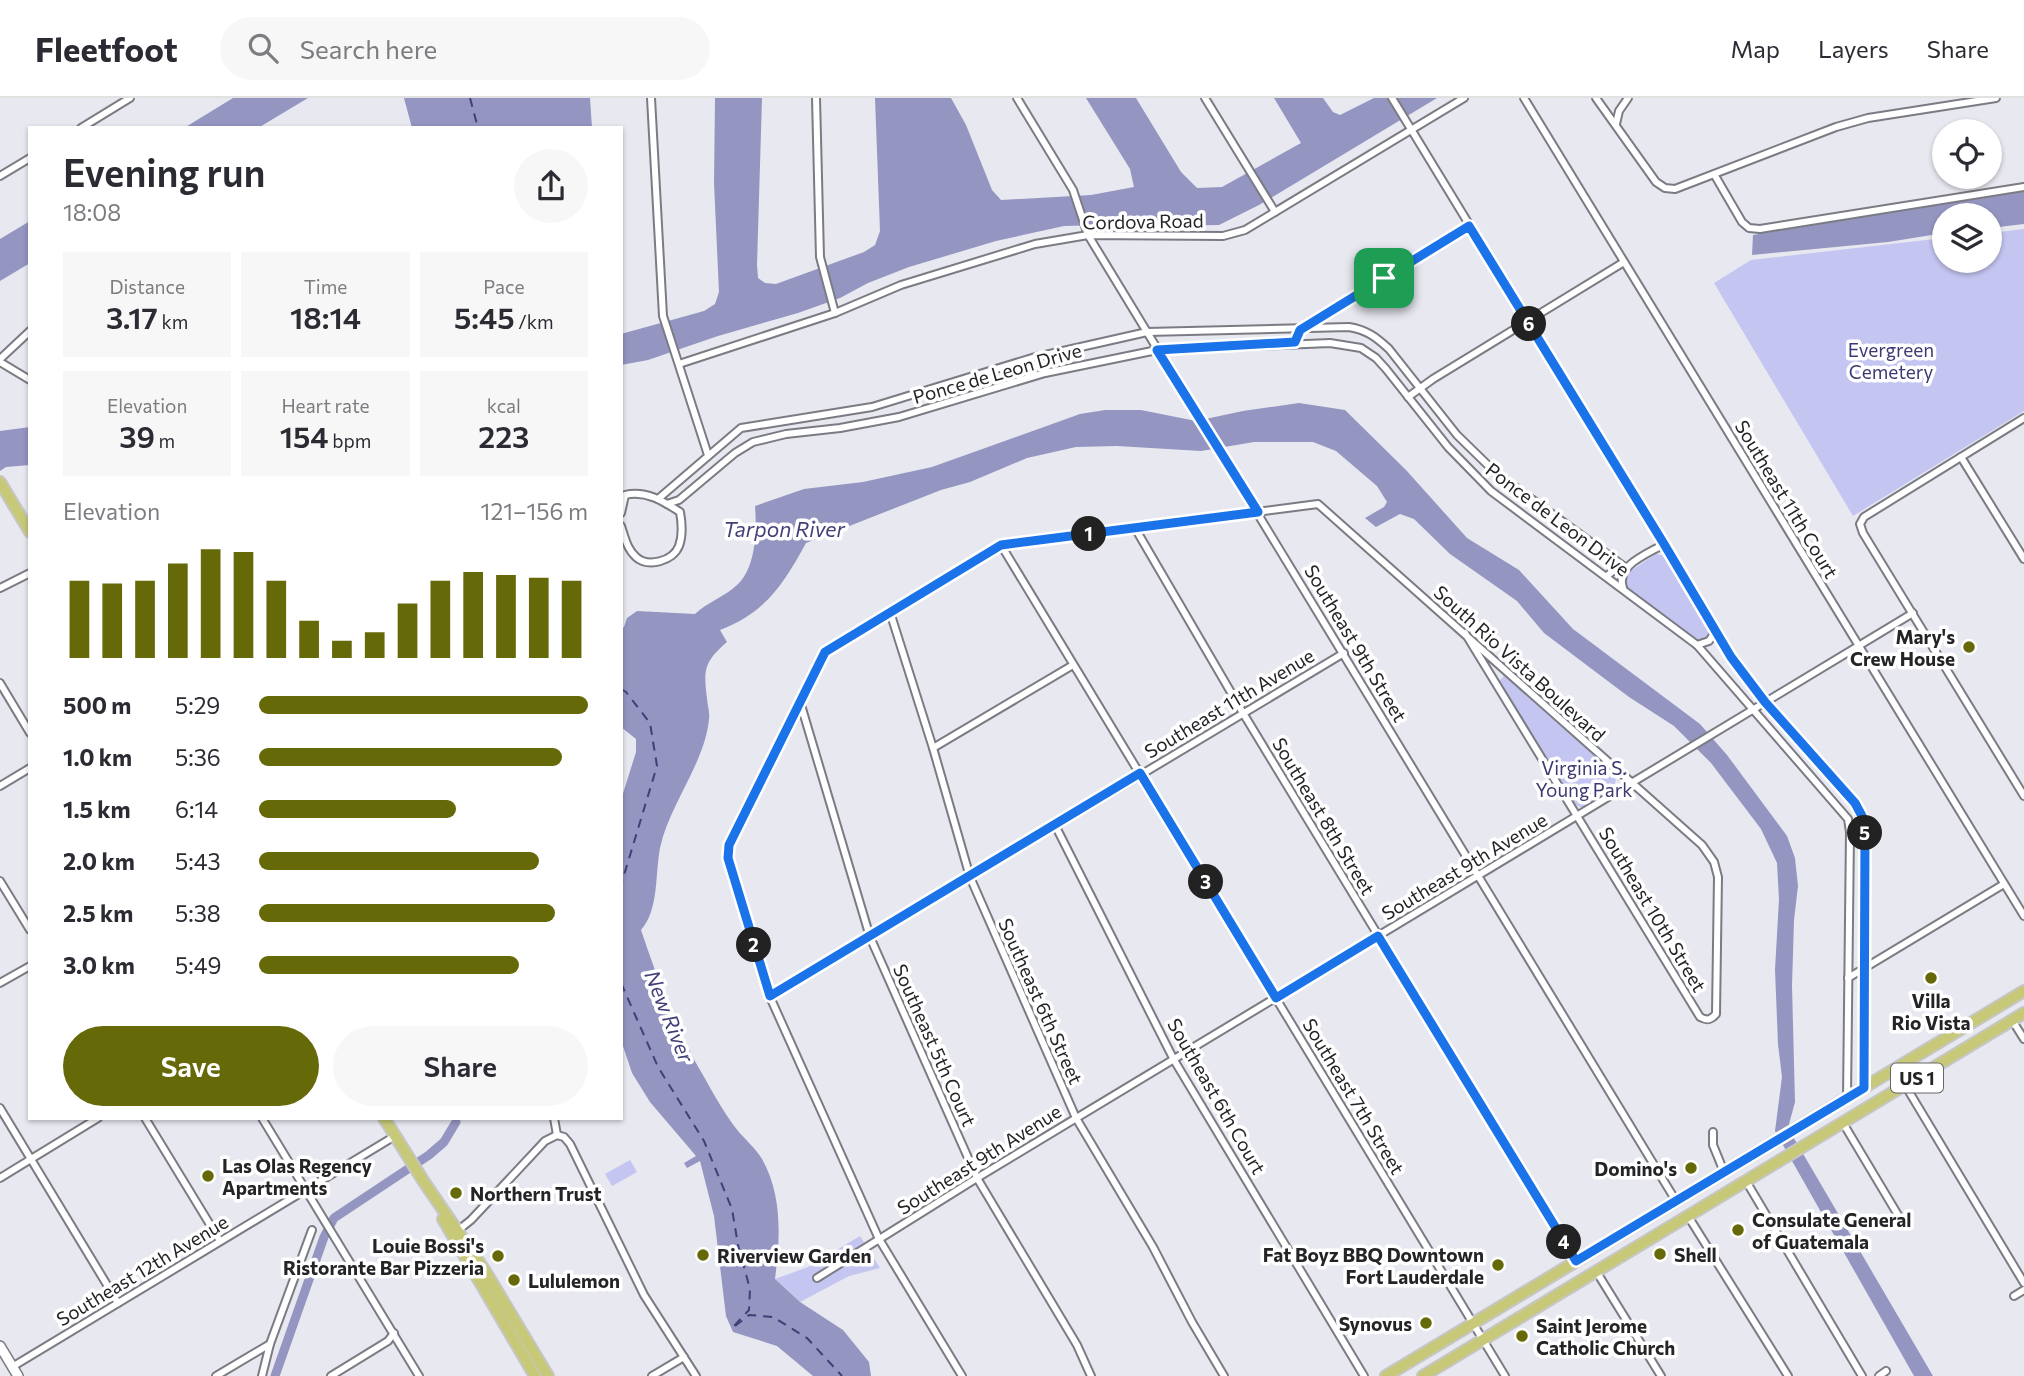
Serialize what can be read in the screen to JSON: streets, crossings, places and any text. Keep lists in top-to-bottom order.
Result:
{
  "streets": {
    "main road": ["US 1"],
    "street": [
      "Cordova Road",
      "Ponce de Leon Drive",
      "Southeast 11th Court",
      "Southeast 9th Street",
      "South Rio Vista Boulevard",
      "Southeast 11th Avenue",
      "Southeast 8th Street",
      "Southeast 9th Avenue",
      "Southeast 10th Street",
      "Southeast 6th Street",
      "Southeast 5th Court",
      "Southeast 6th Court",
      "Southeast 7th Street",
      "Southeast 12th Avenue"
    ]
  },
  "crossings": [
    ["Cordova Road", "Southeast 9th Street"],
    ["Ponce de Leon Drive", "Southeast 9th Street"],
    ["Ponce de Leon Drive", "Southeast 9th Avenue"],
    ["Ponce de Leon Drive", "US 1"],
    ["Southeast 11th Court", "Southeast 9th Avenue"],
    ["Southeast 9th Street", "South Rio Vista Boulevard"],
    ["Southeast 9th Street", "Southeast 11th Avenue"],
    ["Southeast 9th Street", "Southeast 9th Avenue"],
    ["Southeast 9th Street", "US 1"],
    ["South Rio Vista Boulevard", "Southeast 8th Street"],
    ["South Rio Vista Boulevard", "Southeast 9th Avenue"],
    ["South Rio Vista Boulevard", "Southeast 10th Street"],
    ["South Rio Vista Boulevard", "Southeast 7th Street"],
    ["Southeast 11th Avenue", "Southeast 8th Street"],
    ["Southeast 11th Avenue", "Southeast 6th Street"],
    ["Southeast 11th Avenue", "Southeast 5th Court"],
    ["Southeast 11th Avenue", "Southeast 6th Court"],
    ["Southeast 11th Avenue", "Southeast 7th Street"],
    ["Southeast 8th Street", "Southeast 9th Avenue"],
    ["Southeast 8th Street", "US 1"],
    ["Southeast 9th Avenue", "Southeast 10th Street"],
    ["Southeast 9th Avenue", "Southeast 6th Street"],
    ["Southeast 9th Avenue", "Southeast 5th Court"],
    ["Southeast 9th Avenue", "Southeast 6th Court"],
    ["Southeast 9th Avenue", "Southeast 7th Street"],
    ["US 1", "Southeast 7th Street"]
  ],
  "water": ["Tarpon River", "New River"],
  "parks": ["Evergreen Cemetery", "Virginia S. Young Park"],
  "places": [
    "Mary's Crew House",
    "Villa Rio Vista",
    "Domino's",
    "Las Olas Regency Apartments",
    "Northern Trust",
    "Consulate General of Guatemala",
    "Shell",
    "Riverview Garden",
    "Louie Bossi's Ristorante Bar Pizzeria",
    "Fat Boyz BBQ Downtown Fort Lauderdale",
    "Lululemon",
    "Synovus",
    "Saint Jerome Catholic Church"
  ],
  "page": {
    "header": "Fleetfoot",
    "search": "Search here",
    "nav": ["Map", "Layers", "Share"],
    "heading": ["Evening run", "18:08"],
    "stats": [
      ["Distance", "3.17 km"],
      ["Time", "18:14"],
      ["Pace", "5:45 /km"],
      ["Elevation", "39 m"],
      ["Heart rate", "154 bpm"],
      ["kcal", "223"]
    ],
    "pins": [
      "6",
      "1",
      "5",
      "3",
      "2",
      "4"
    ],
    "chart": ["Elevation", "121–156 m"],
    "list": [
      {
        "name": "500 m",
        "note": "5:29"
      },
      {
        "name": "1.0 km",
        "note": "5:36"
      },
      {
        "name": "1.5 km",
        "note": "6:14"
      },
      {
        "name": "2.0 km",
        "note": "5:43"
      },
      {
        "name": "2.5 km",
        "note": "5:38"
      },
      {
        "name": "3.0 km",
        "note": "5:49"
      }
    ],
    "buttons": ["Save", "Share"]
  }
}
